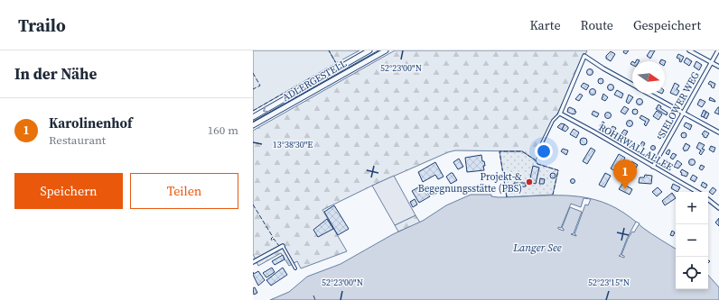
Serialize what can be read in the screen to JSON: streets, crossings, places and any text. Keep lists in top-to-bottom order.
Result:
{
  "streets": {
    "main road": ["ADLERGESTELL"],
    "street": ["SIELOWER WEG", "ROHRWALLALLEE"]
  },
  "crossings": [
    ["SIELOWER WEG", "ROHRWALLALLEE"]
  ],
  "water": ["Langer See"],
  "places": ["Projekt-& Begegnungsstätte (PBS)"],
  "north": "right",
  "page": {
    "header": "Trailo",
    "nav": ["Karte", "Route", "Gespeichert"],
    "heading": "In der Nähe",
    "list": [
      {
        "mark": "1",
        "name": "Karolinenhof",
        "note": "Restaurant",
        "value": "160 m"
      }
    ],
    "pins": "1",
    "buttons": ["Speichern", "Teilen"],
    "map_buttons": ["+", "−"]
  },
  "coordinates": ["52°23'00\"N", "13°38'30\"E", "52°23'15\"N"]
}
